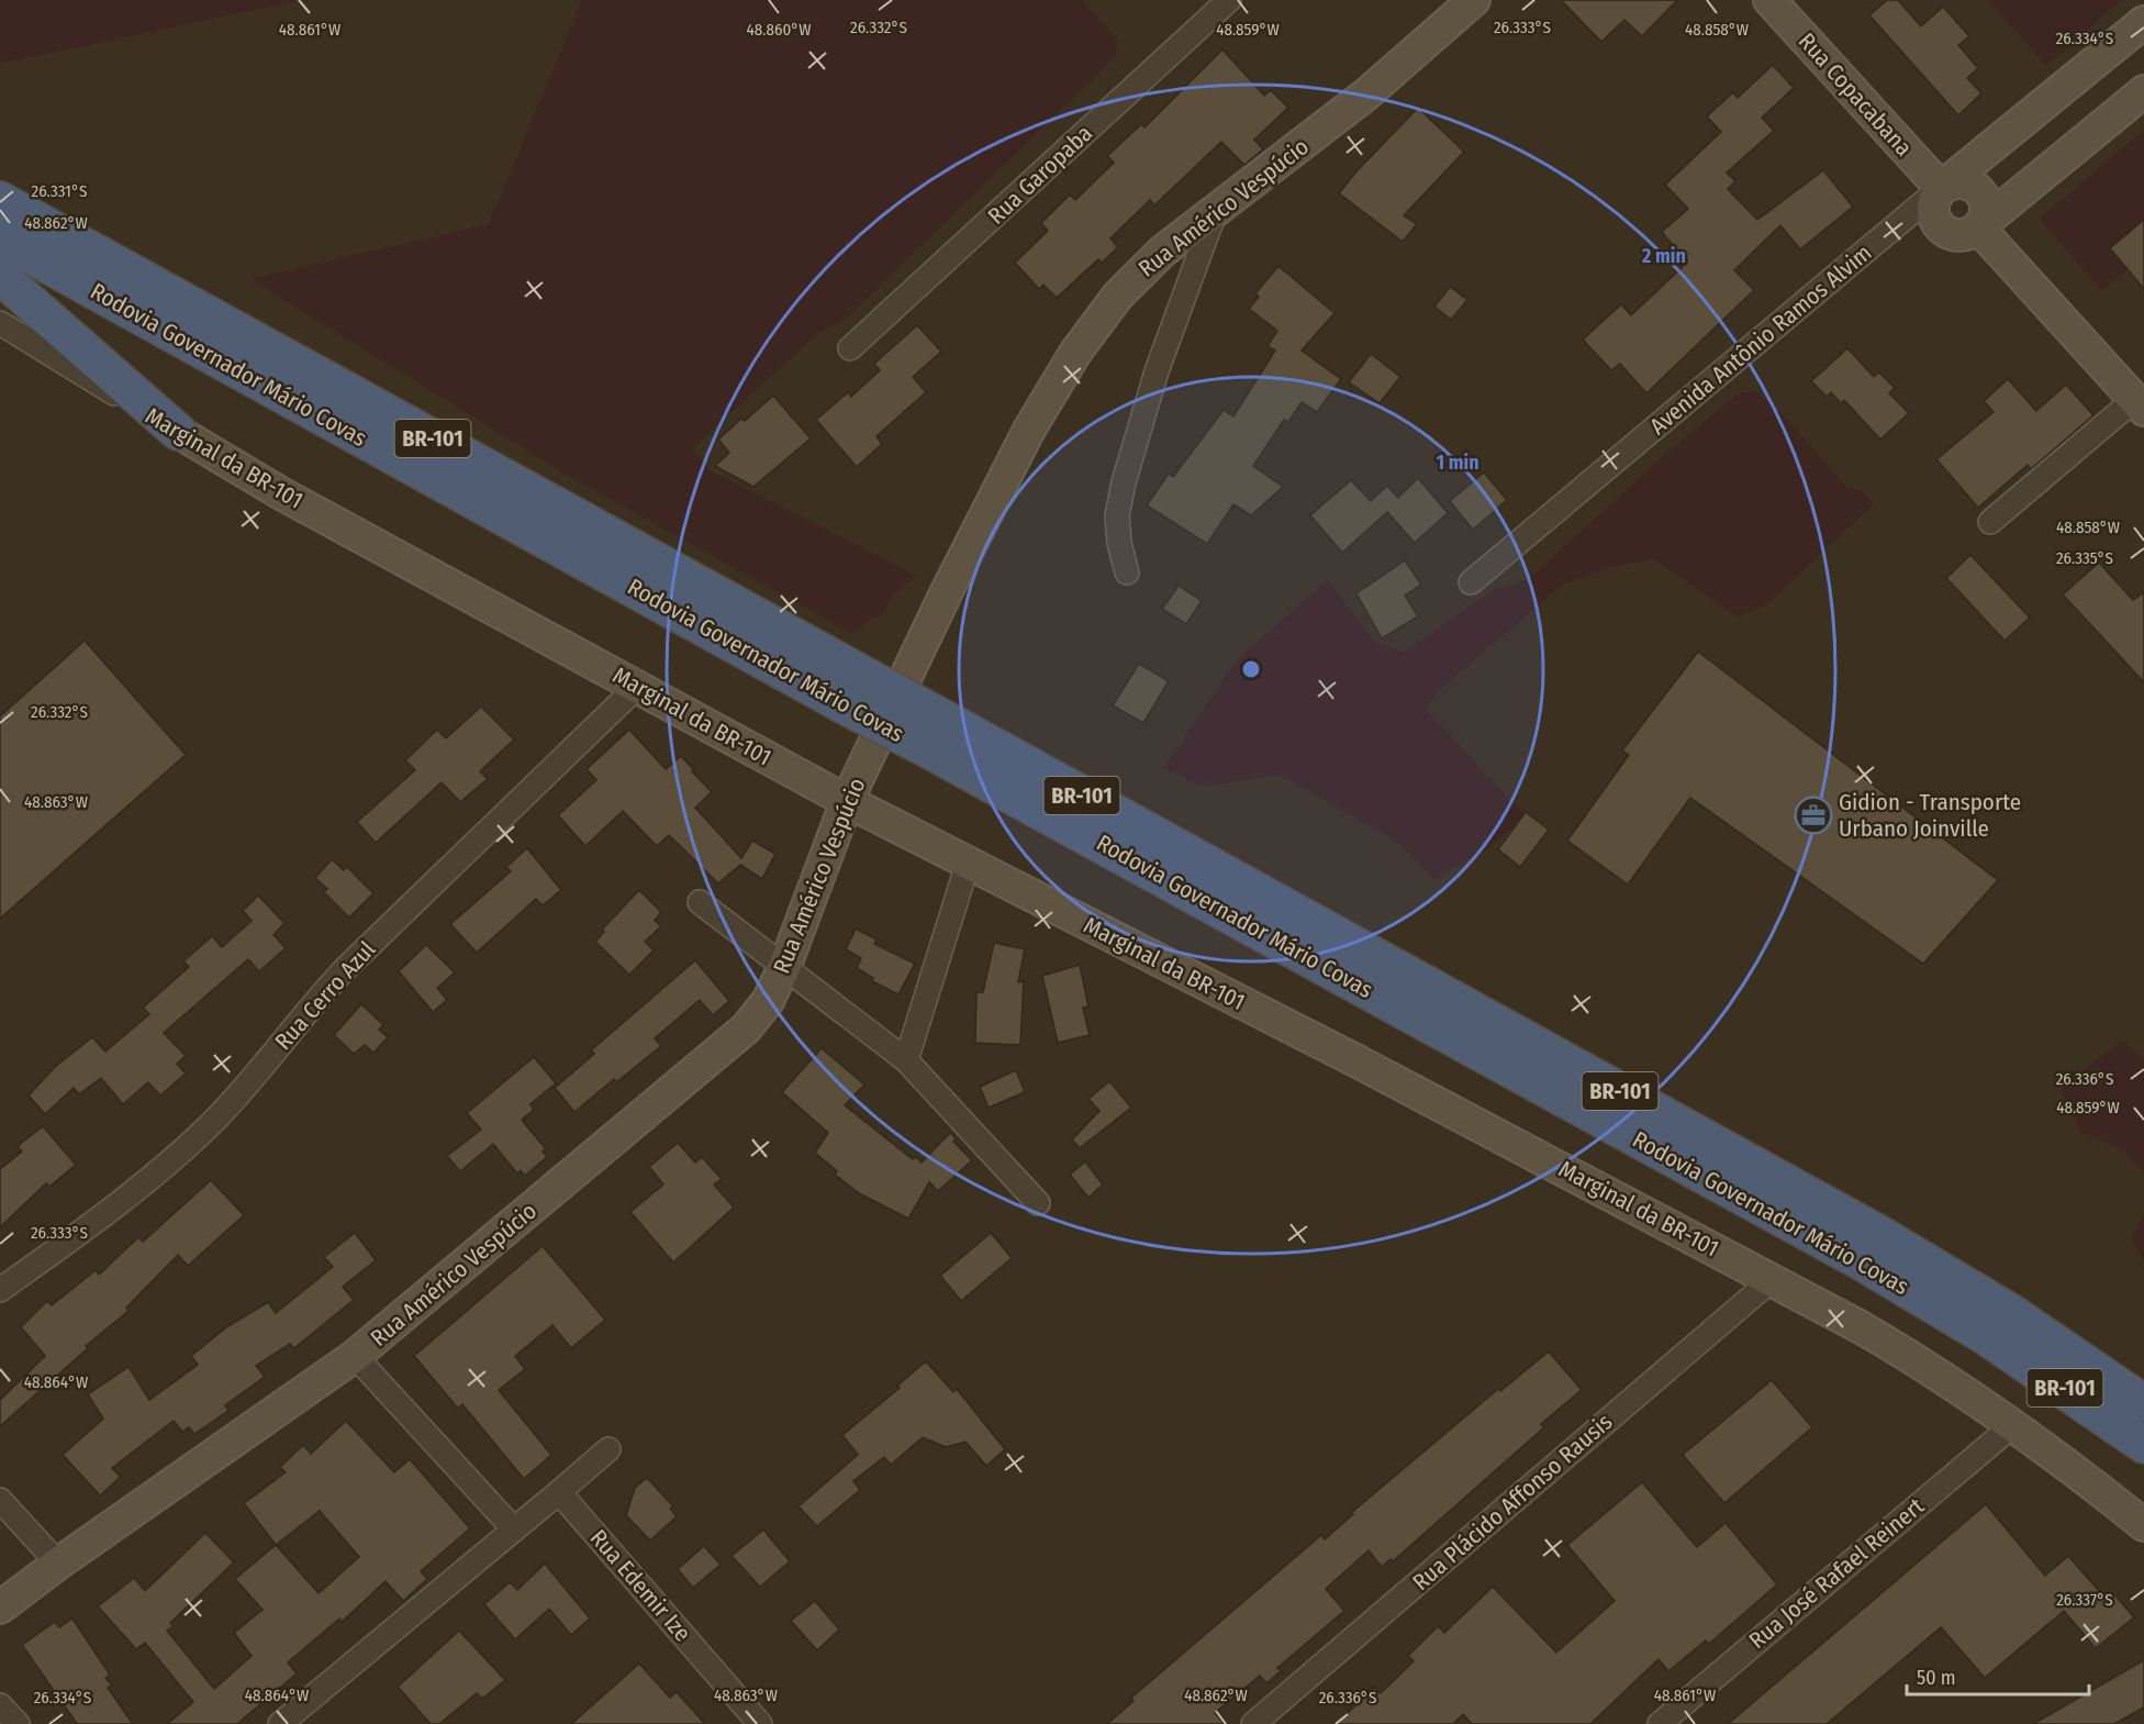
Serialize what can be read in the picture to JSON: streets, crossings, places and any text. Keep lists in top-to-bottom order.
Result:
{
  "streets": {
    "highway": ["Rodovia Governador Mário Covas", "BR-101"],
    "main road": [
      "Rua Copacabana",
      "Rua Américo Vespúcio",
      "Avenida Antônio Ramos Alvim",
      "Marginal da BR-101"
    ],
    "street": [
      "Rua Garopaba",
      "Rua Cerro Azul",
      "Rua Plácido Affonso Rausis",
      "Rua José Rafael Reinert",
      "Rua Edemir Ize"
    ]
  },
  "crossings": [
    ["Rua Copacabana", "Avenida Antônio Ramos Alvim"],
    ["Rua Américo Vespúcio", "Marginal da BR-101"],
    ["Marginal da BR-101", "Rua Cerro Azul"],
    ["Marginal da BR-101", "Rua Plácido Affonso Rausis"],
    ["Marginal da BR-101", "Rua José Rafael Reinert"]
  ],
  "places": {
    "office": ["Gidion - Transporte Urbano Joinville"]
  },
  "scale_bar": "50 m",
  "coordinates": [
    "26.332°S",
    "26.333°S",
    "48.861°W",
    "48.860°W",
    "48.859°W",
    "48.858°W",
    "26.334°S",
    "26.331°S",
    "48.862°W",
    "26.335°S",
    "48.863°W",
    "26.336°S",
    "48.864°W",
    "26.337°S"
  ],
  "rings": ["2 min", "1 min"]
}
